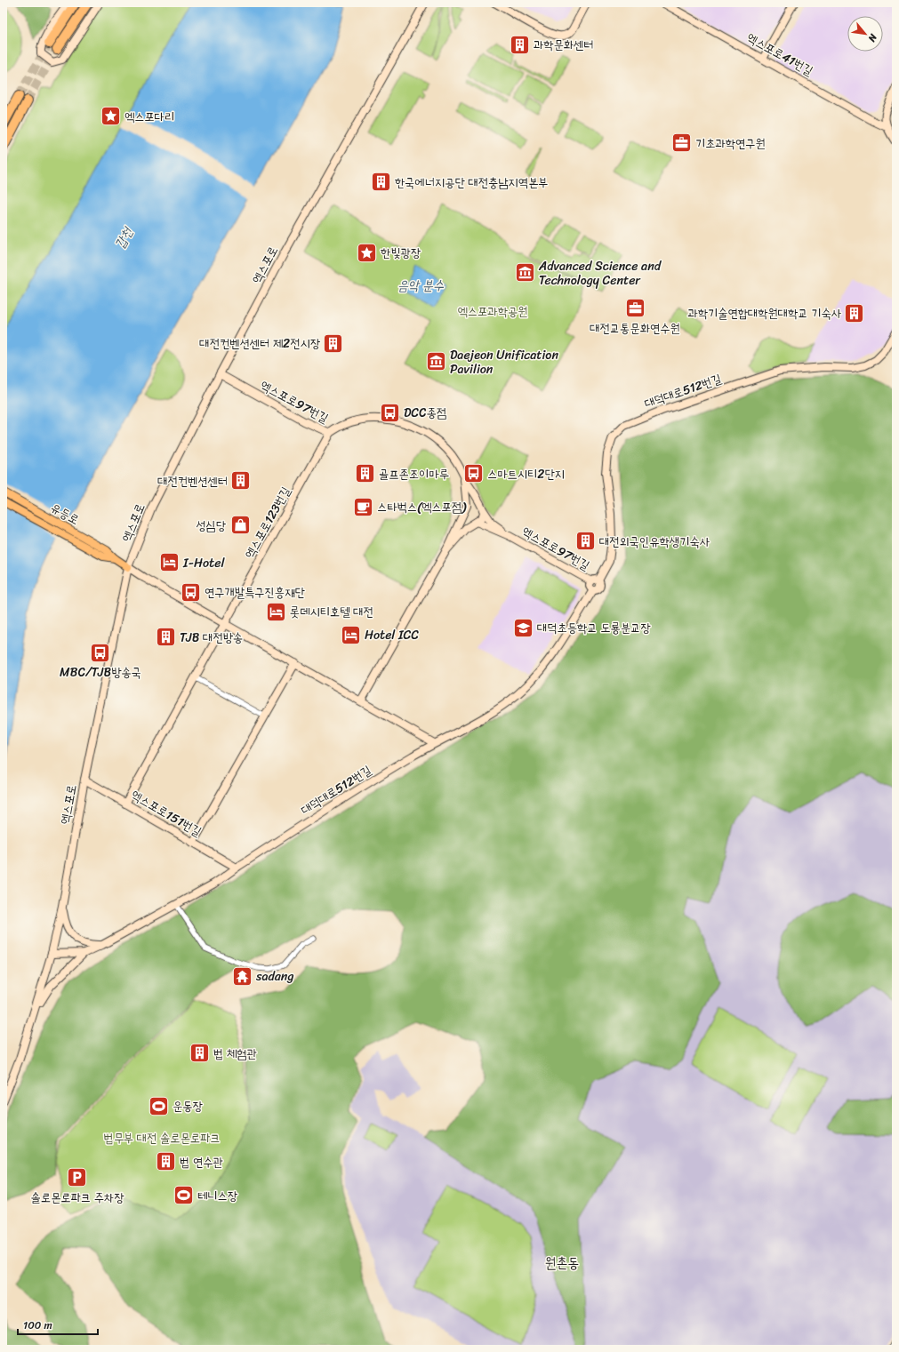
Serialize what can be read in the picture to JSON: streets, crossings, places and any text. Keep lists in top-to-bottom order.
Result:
{
  "streets": {
    "main road": ["유등로"],
    "street": [
      "엑스포로41번길",
      "엑스포로",
      "대덕대로512번길",
      "엑스포로97번길",
      "엑스포로123번길",
      "엑스포로151번길"
    ]
  },
  "crossings": [
    ["엑스포로", "대덕대로512번길"],
    ["엑스포로", "엑스포로97번길"],
    ["엑스포로", "유등로"],
    ["엑스포로", "엑스포로151번길"],
    ["대덕대로512번길", "엑스포로97번길"],
    ["대덕대로512번길", "엑스포로151번길"],
    ["엑스포로97번길", "엑스포로123번길"],
    ["엑스포로123번길", "엑스포로151번길"]
  ],
  "districts": ["원촌동"],
  "water": ["갑천", "음악 분수"],
  "parks": ["엑스포과학공원", "법무부 대전 솔로몬로파크"],
  "places": {
    "building": [
      "과학문화센터",
      "한국에너지공단 대전충남지역본부",
      "과학기술연합대학원대학교 기숙사",
      "대전컨벤션센터 제2전시장",
      "골프존조이마루",
      "대전컨벤션센터",
      "대전외국인유학생기숙사",
      "TJB 대전방송",
      "법 체험관",
      "법 연수관"
    ],
    "place": ["엑스포다리", "한빛광장"],
    "office": ["기초과학연구원", "대전교통문화연수원"],
    "museum": ["Advanced Science and Technology Center", "Daejeon Unification Pavilion"],
    "bus stop": [
      "DCC종점",
      "스마트시티2단지",
      "연구개발특구진흥재단",
      "MBC/TJB방송국"
    ],
    "cafe": ["스타벅스(엑스포점)"],
    "shop": ["성심당"],
    "hotel": ["I-Hotel", "롯데시티호텔 대전", "Hotel ICC"],
    "school or university": ["대덕초등학교 도룡분교장"],
    "temple": ["sadang"],
    "sports": ["운동장", "테니스장"],
    "parking": ["솔로몬로파크 주차장"]
  },
  "scale_bar": "100 m",
  "north": "bottom right"
}
